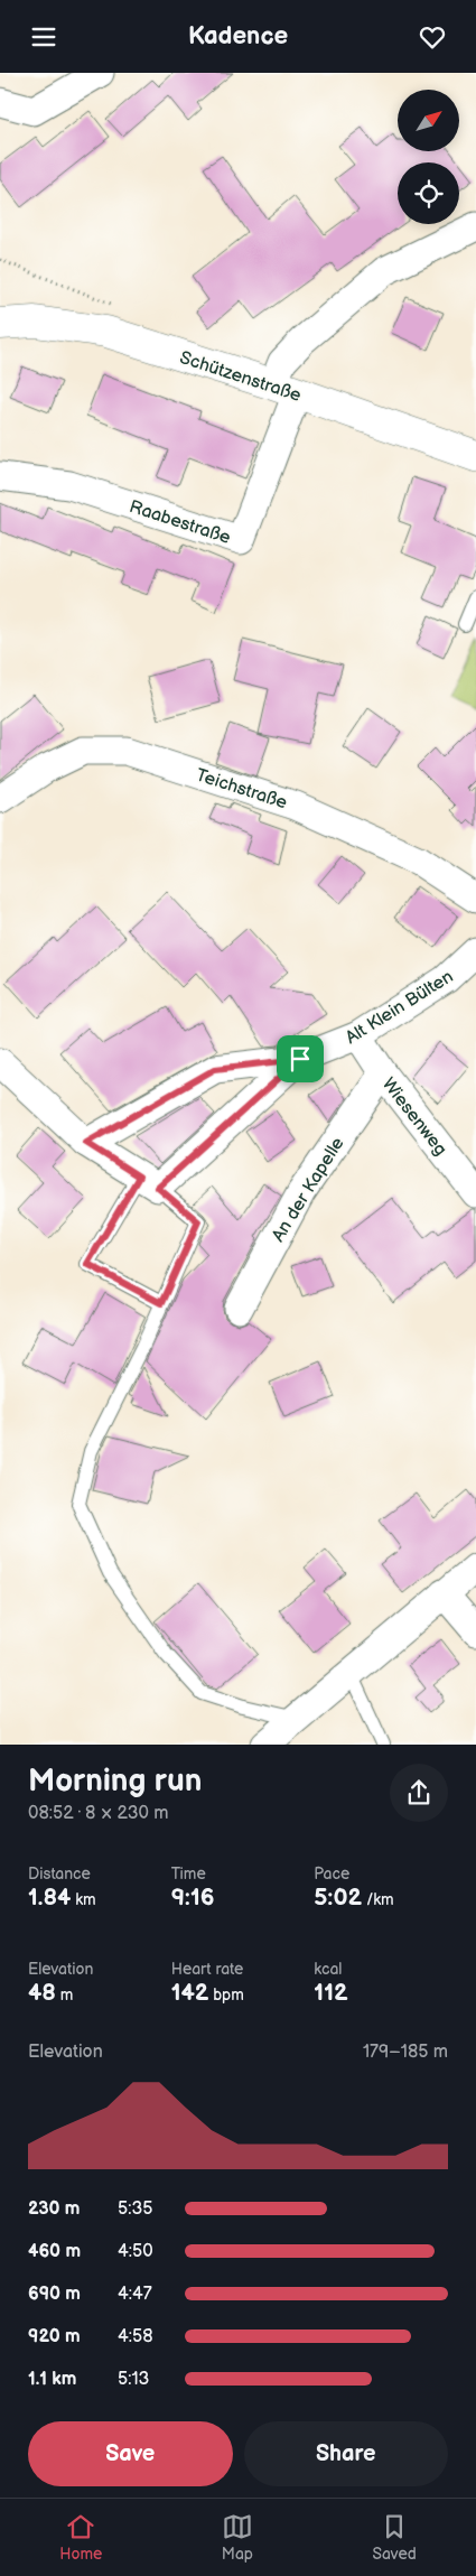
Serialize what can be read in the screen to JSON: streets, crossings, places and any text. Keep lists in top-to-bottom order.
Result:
{
  "streets": {
    "street": [
      "Schützenstraße",
      "Raabestraße",
      "Teichstraße",
      "Alt Klein Bülten",
      "Wiesenweg",
      "An der Kapelle"
    ]
  },
  "crossings": [
    ["Schützenstraße", "Raabestraße"],
    ["Alt Klein Bülten", "Wiesenweg"],
    ["Wiesenweg", "An der Kapelle"]
  ],
  "north": "top right",
  "page": {
    "header": "Kadence",
    "heading": ["Morning run", "08:52 · 8 × 230 m"],
    "stats": [
      ["Distance", "1.84 km"],
      ["Time", "9:16"],
      ["Pace", "5:02 /km"],
      ["Elevation", "48 m"],
      ["Heart rate", "142 bpm"],
      ["kcal", "112"]
    ],
    "chart": ["Elevation", "179–185 m"],
    "list": [
      {
        "name": "230 m",
        "note": "5:35"
      },
      {
        "name": "460 m",
        "note": "4:50"
      },
      {
        "name": "690 m",
        "note": "4:47"
      },
      {
        "name": "920 m",
        "note": "4:58"
      },
      {
        "name": "1.1 km",
        "note": "5:13"
      }
    ],
    "buttons": ["Save", "Share"],
    "tabs": ["Home", "Map", "Saved"]
  }
}
